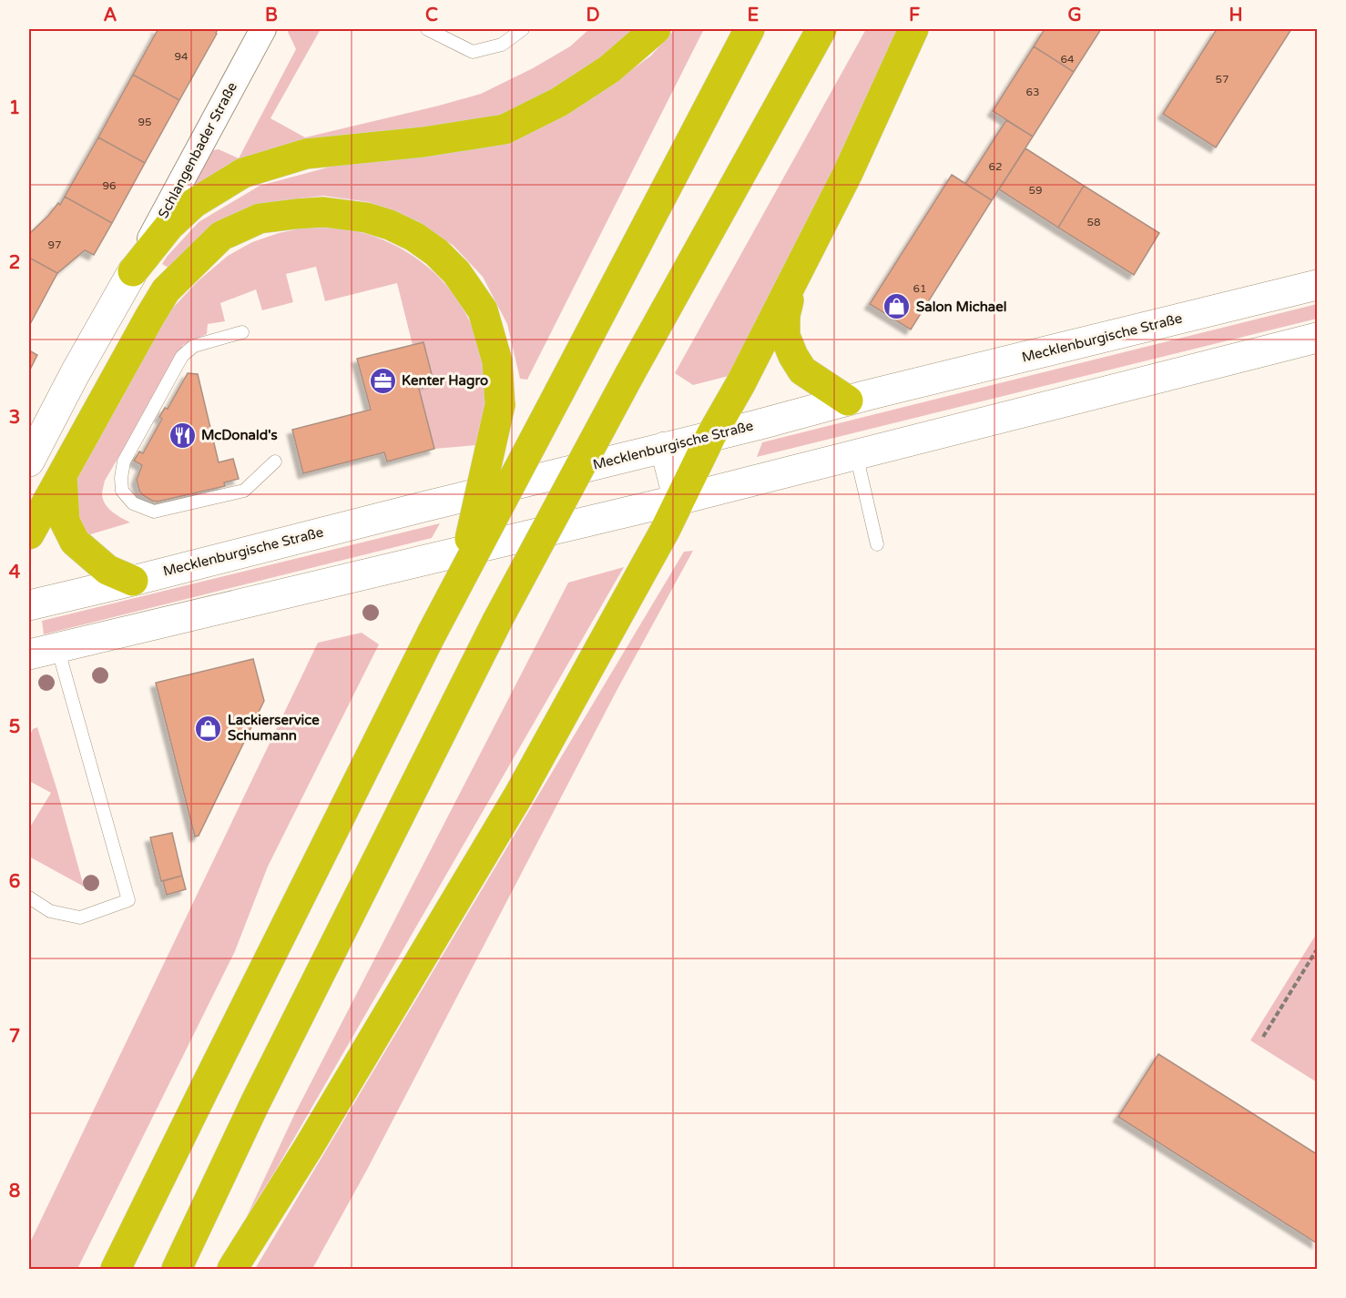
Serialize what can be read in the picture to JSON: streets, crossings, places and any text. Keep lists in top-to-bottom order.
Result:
{
  "streets": {
    "main road": ["Mecklenburgische Straße"],
    "street": ["Schlangenbader Straße"]
  },
  "places": {
    "shop": ["Salon Michael", "Lackierservice Schumann"],
    "office": ["Kenter Hagro"],
    "restaurant": ["McDonald's"]
  },
  "house_numbers": [
    "94",
    "64",
    "57",
    "63",
    "95",
    "62",
    "96",
    "59",
    "58",
    "97",
    "61"
  ],
  "grid": {
    "columns": [
      "A",
      "B",
      "C",
      "D",
      "E",
      "F",
      "G",
      "H"
    ],
    "rows": [
      "1",
      "2",
      "3",
      "4",
      "5",
      "6",
      "7",
      "8"
    ]
  }
}
